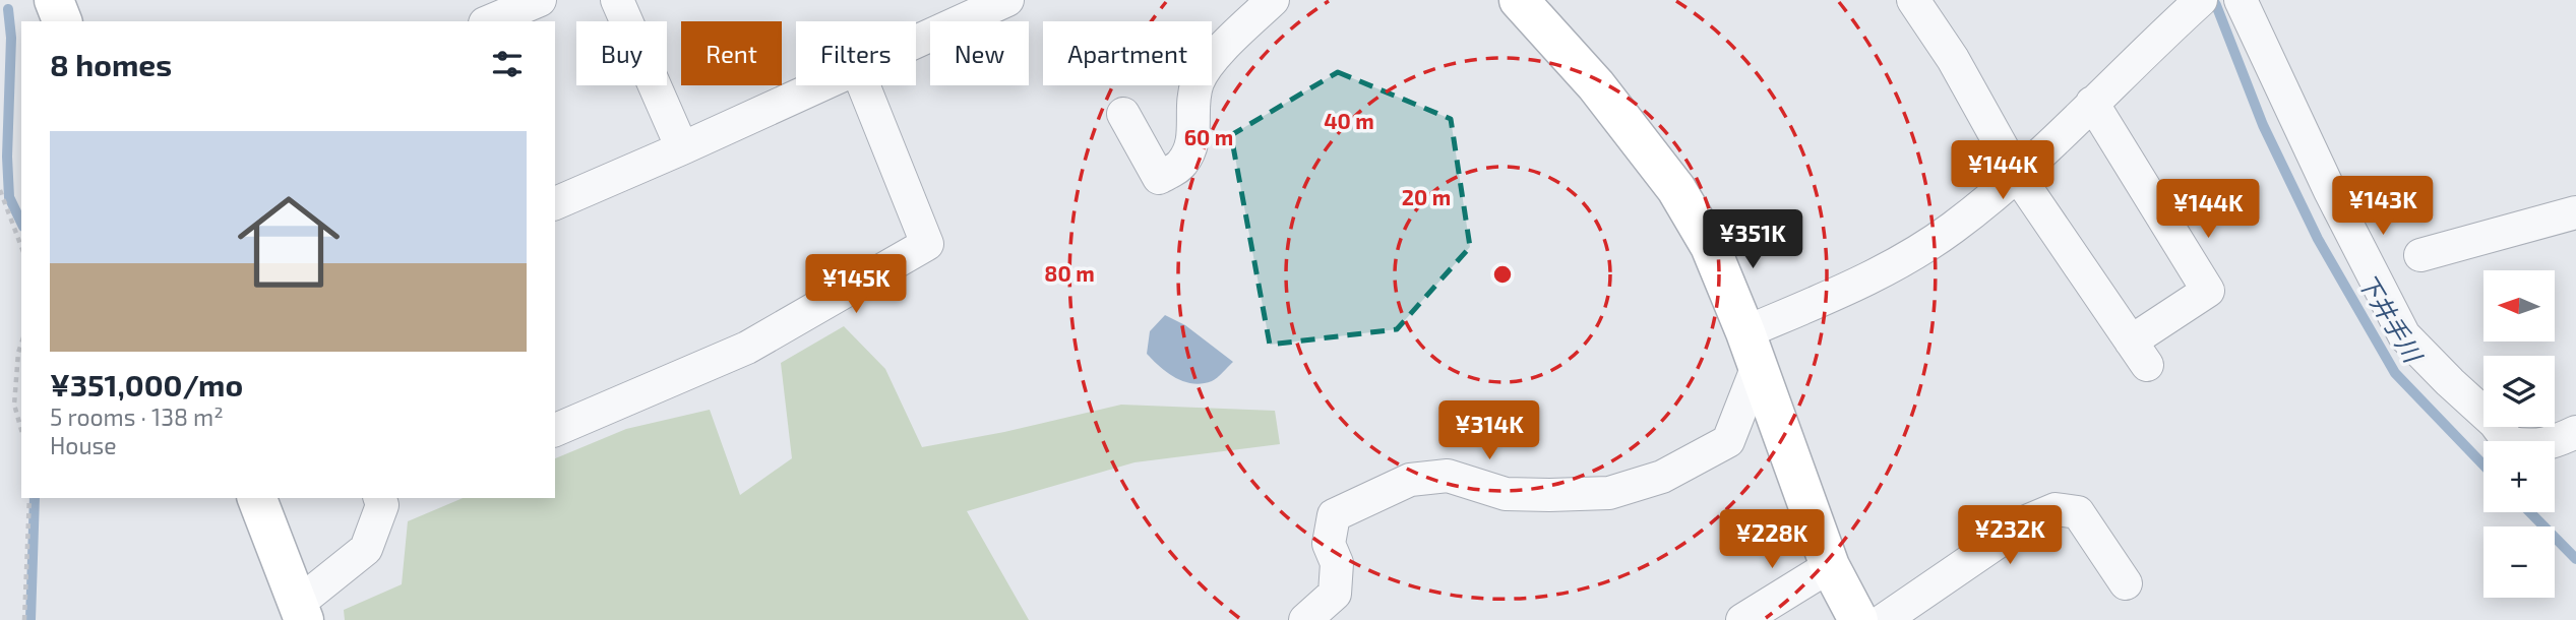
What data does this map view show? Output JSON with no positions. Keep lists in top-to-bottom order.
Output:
{
  "water": ["下井手川"],
  "north": "left",
  "page": {
    "chip": [
      "Buy",
      "Rent",
      "Filters",
      "New",
      "Apartment"
    ],
    "heading": "8 homes",
    "list": [
      {
        "name": "¥351,000/mo",
        "note": "5 rooms · 138 m² · House"
      }
    ],
    "price": [
      "¥144K",
      "¥143K",
      "¥144K",
      "¥351K",
      "¥145K",
      "¥314K",
      "¥232K",
      "¥228K"
    ],
    "map_buttons": ["+", "−"]
  },
  "rings": [
    "40 m",
    "60 m",
    "20 m",
    "80 m"
  ]
}
